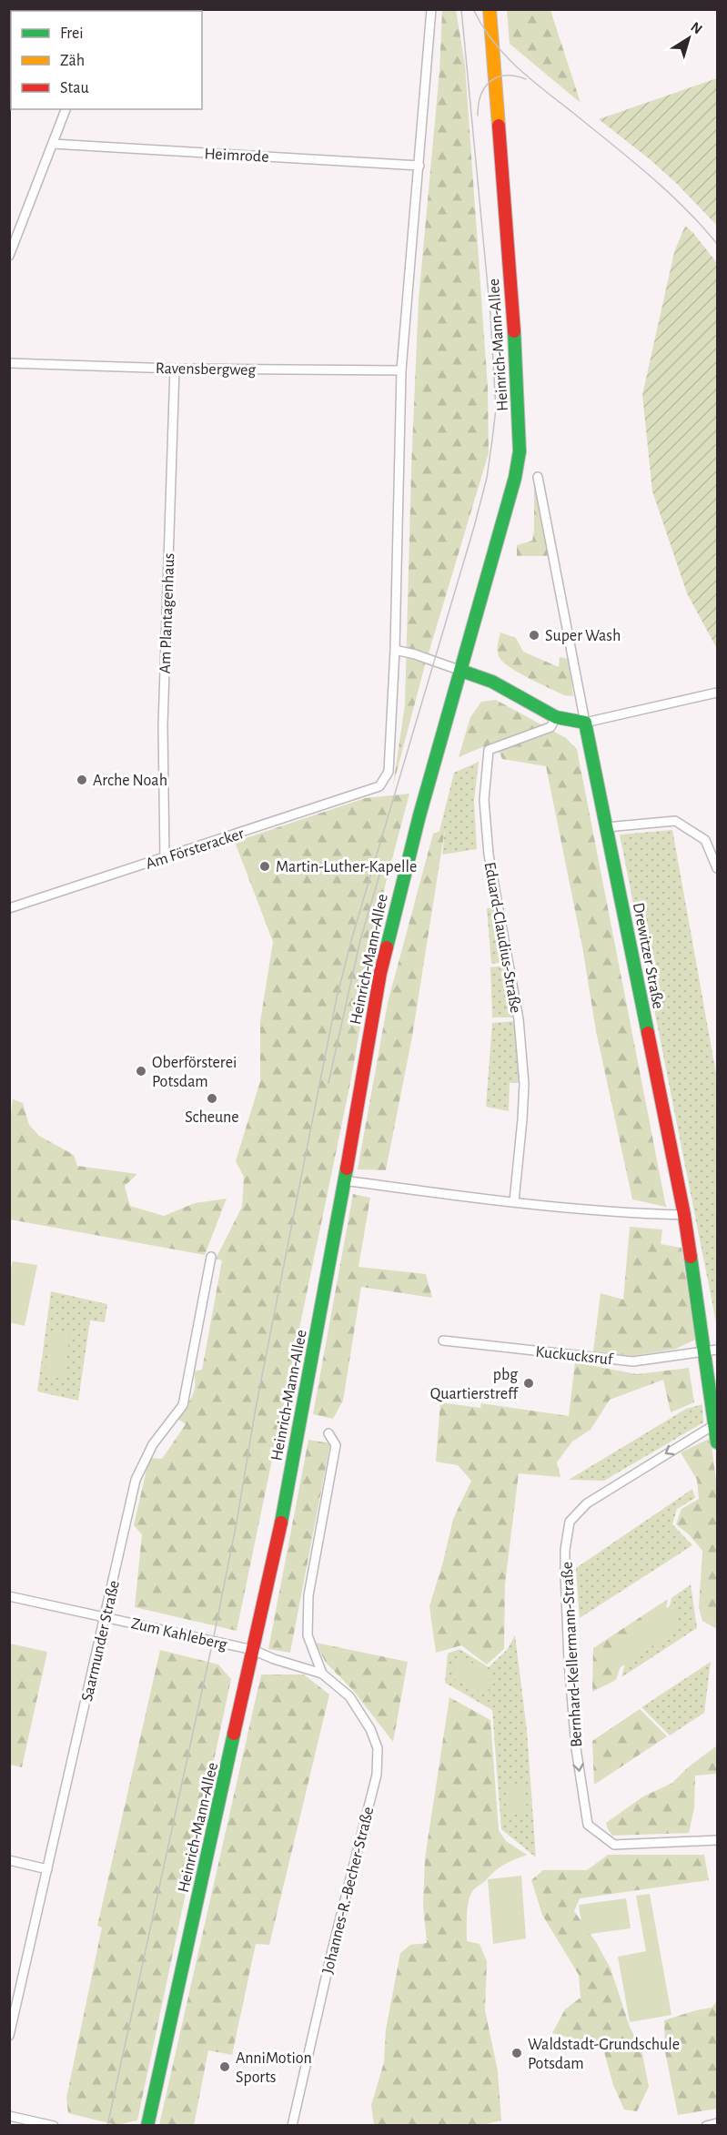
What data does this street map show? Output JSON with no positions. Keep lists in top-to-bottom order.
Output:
{
  "streets": {
    "main road": ["Heinrich-Mann-Allee", "Drewitzer Straße"],
    "street": [
      "Heimrode",
      "Ravensbergweg",
      "Am Plantagenhaus",
      "Am Försteracker",
      "Eduard-Claudius-Straße",
      "Kuckucksruf",
      "Zum Kahleberg",
      "Saarmunder Straße",
      "Bernhard-Kellermann-Straße",
      "Johannes-R.-Becher-Straße"
    ]
  },
  "crossings": [
    ["Heinrich-Mann-Allee", "Zum Kahleberg"],
    ["Heinrich-Mann-Allee", "Johannes-R.-Becher-Straße"],
    ["Ravensbergweg", "Am Plantagenhaus"],
    ["Am Plantagenhaus", "Am Försteracker"],
    ["Drewitzer Straße", "Kuckucksruf"],
    ["Drewitzer Straße", "Bernhard-Kellermann-Straße"],
    ["Zum Kahleberg", "Saarmunder Straße"],
    ["Zum Kahleberg", "Johannes-R.-Becher-Straße"]
  ],
  "places": [
    "Super Wash",
    "Arche Noah",
    "Martin-Luther-Kapelle",
    "Oberförsterei Potsdam",
    "Scheune",
    "pbg Quartierstreff",
    "Waldstadt-Grundschule Potsdam",
    "AnniMotion Sports"
  ],
  "legend": ["Frei", "Zäh", "Stau"],
  "north": "top right"
}
